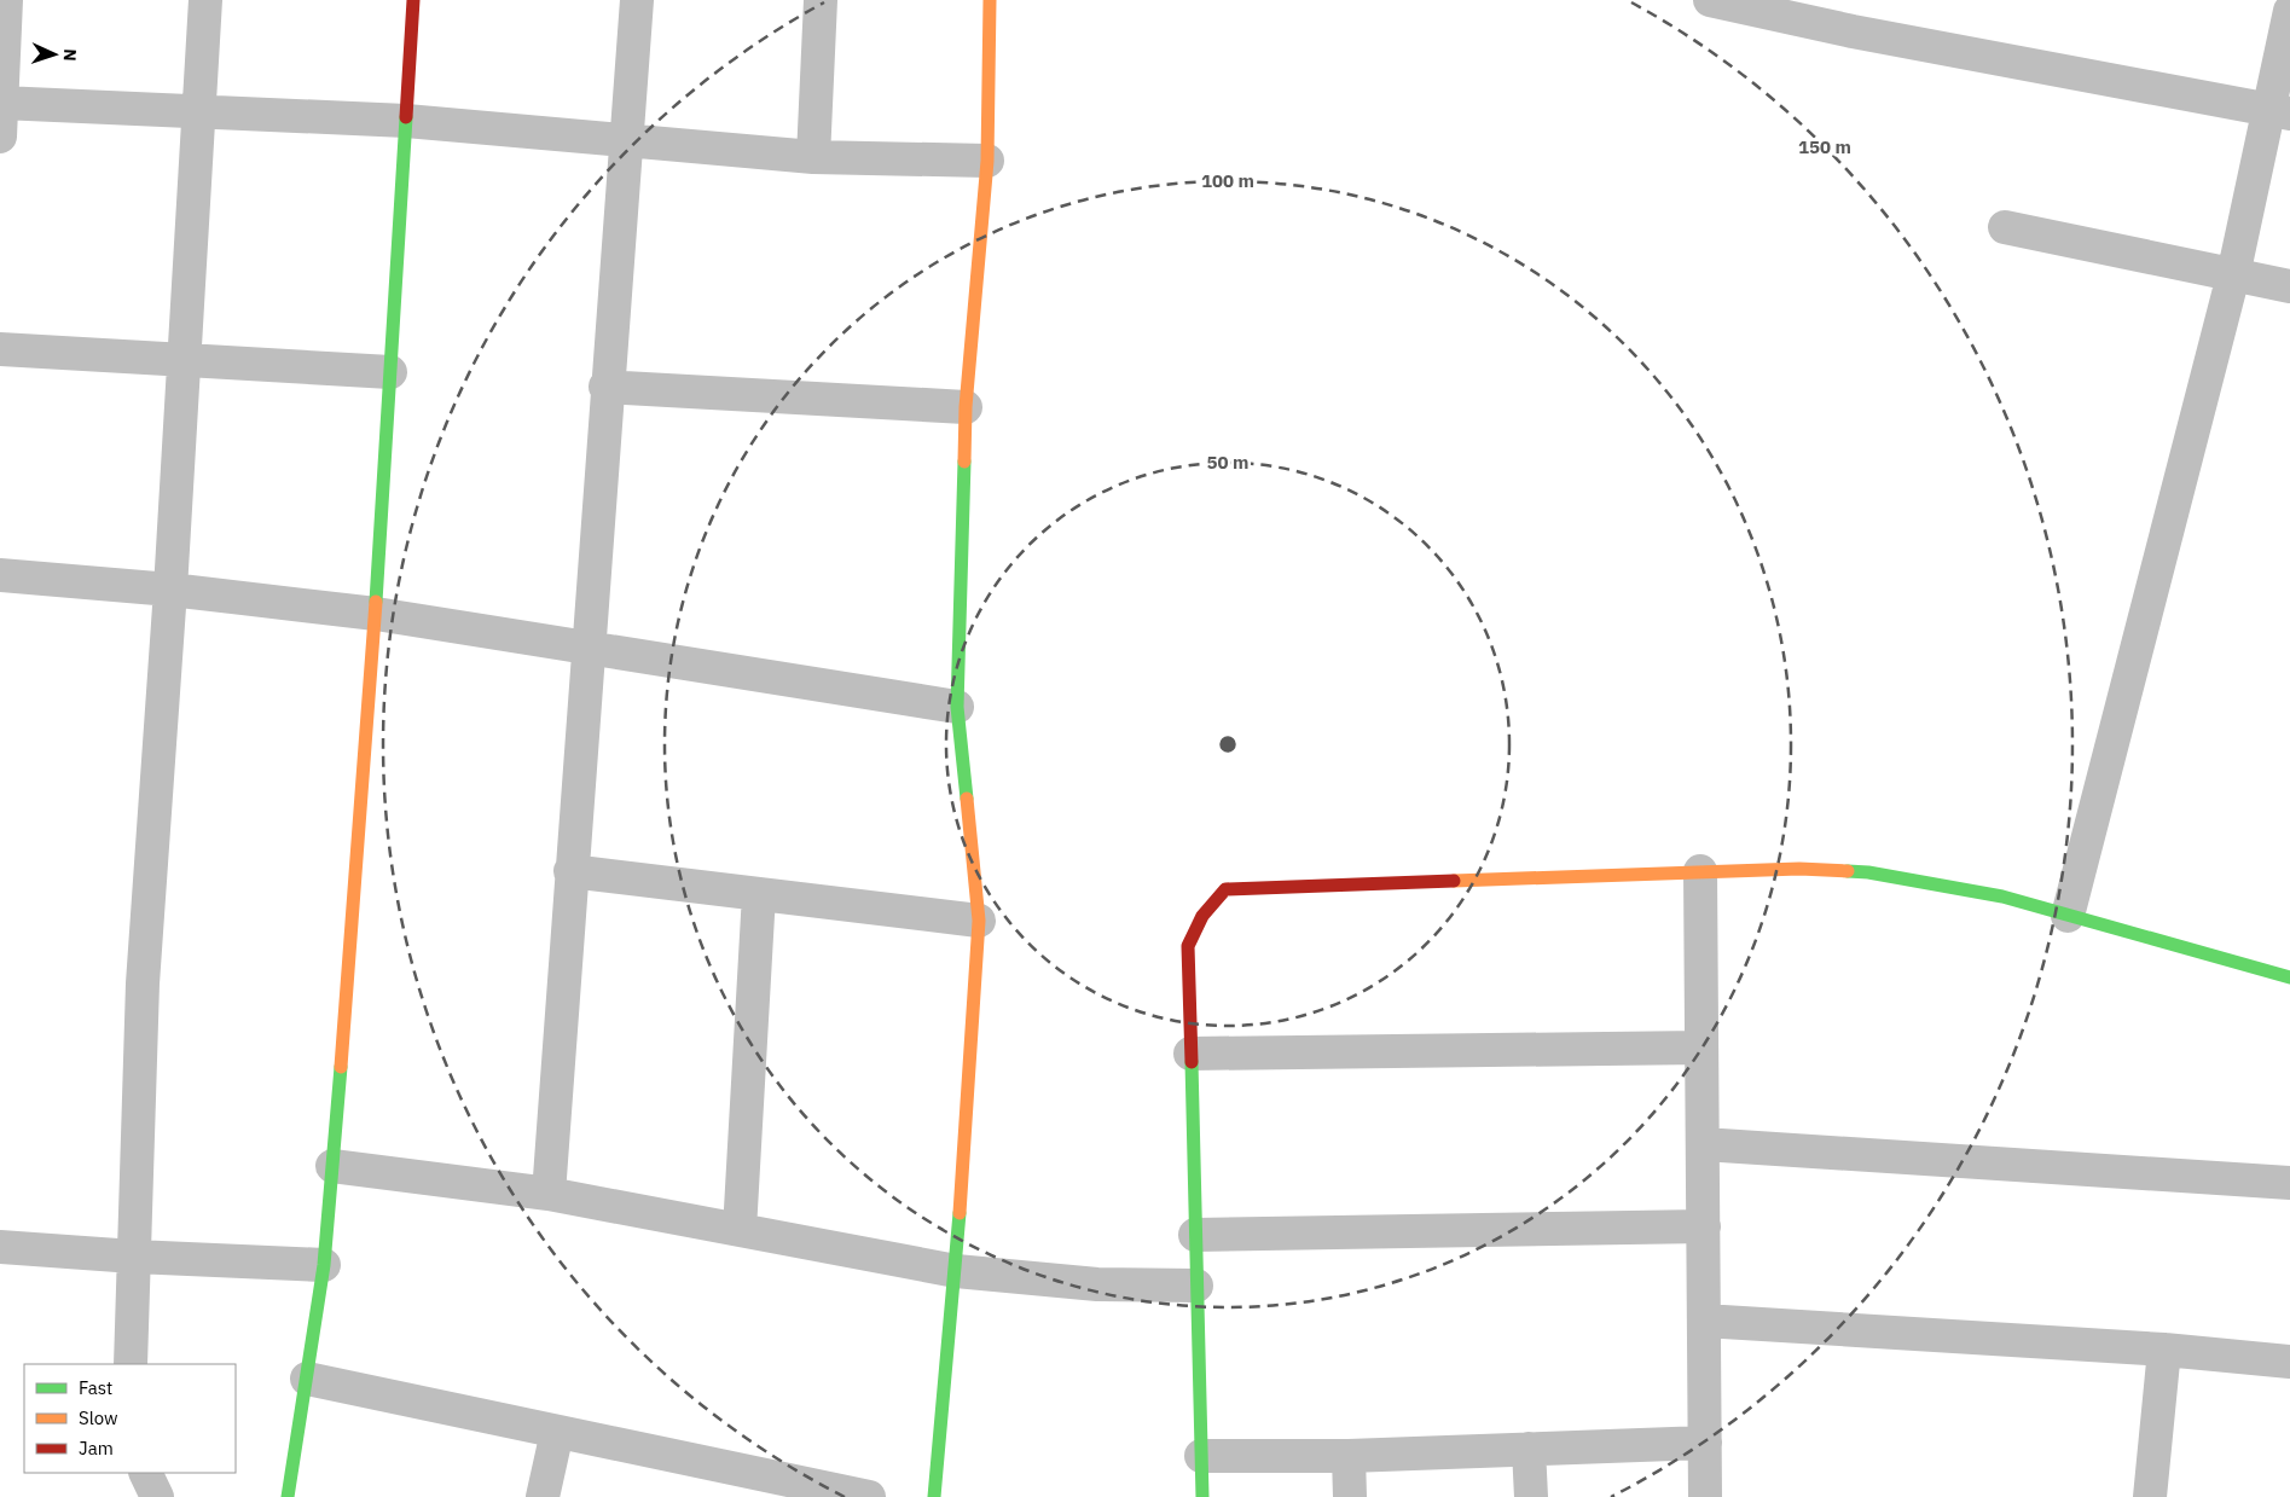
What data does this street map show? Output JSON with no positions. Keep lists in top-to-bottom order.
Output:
{
  "legend": ["Fast", "Slow", "Jam"],
  "north": "right",
  "rings": ["150 m", "100 m", "50 m"]
}
